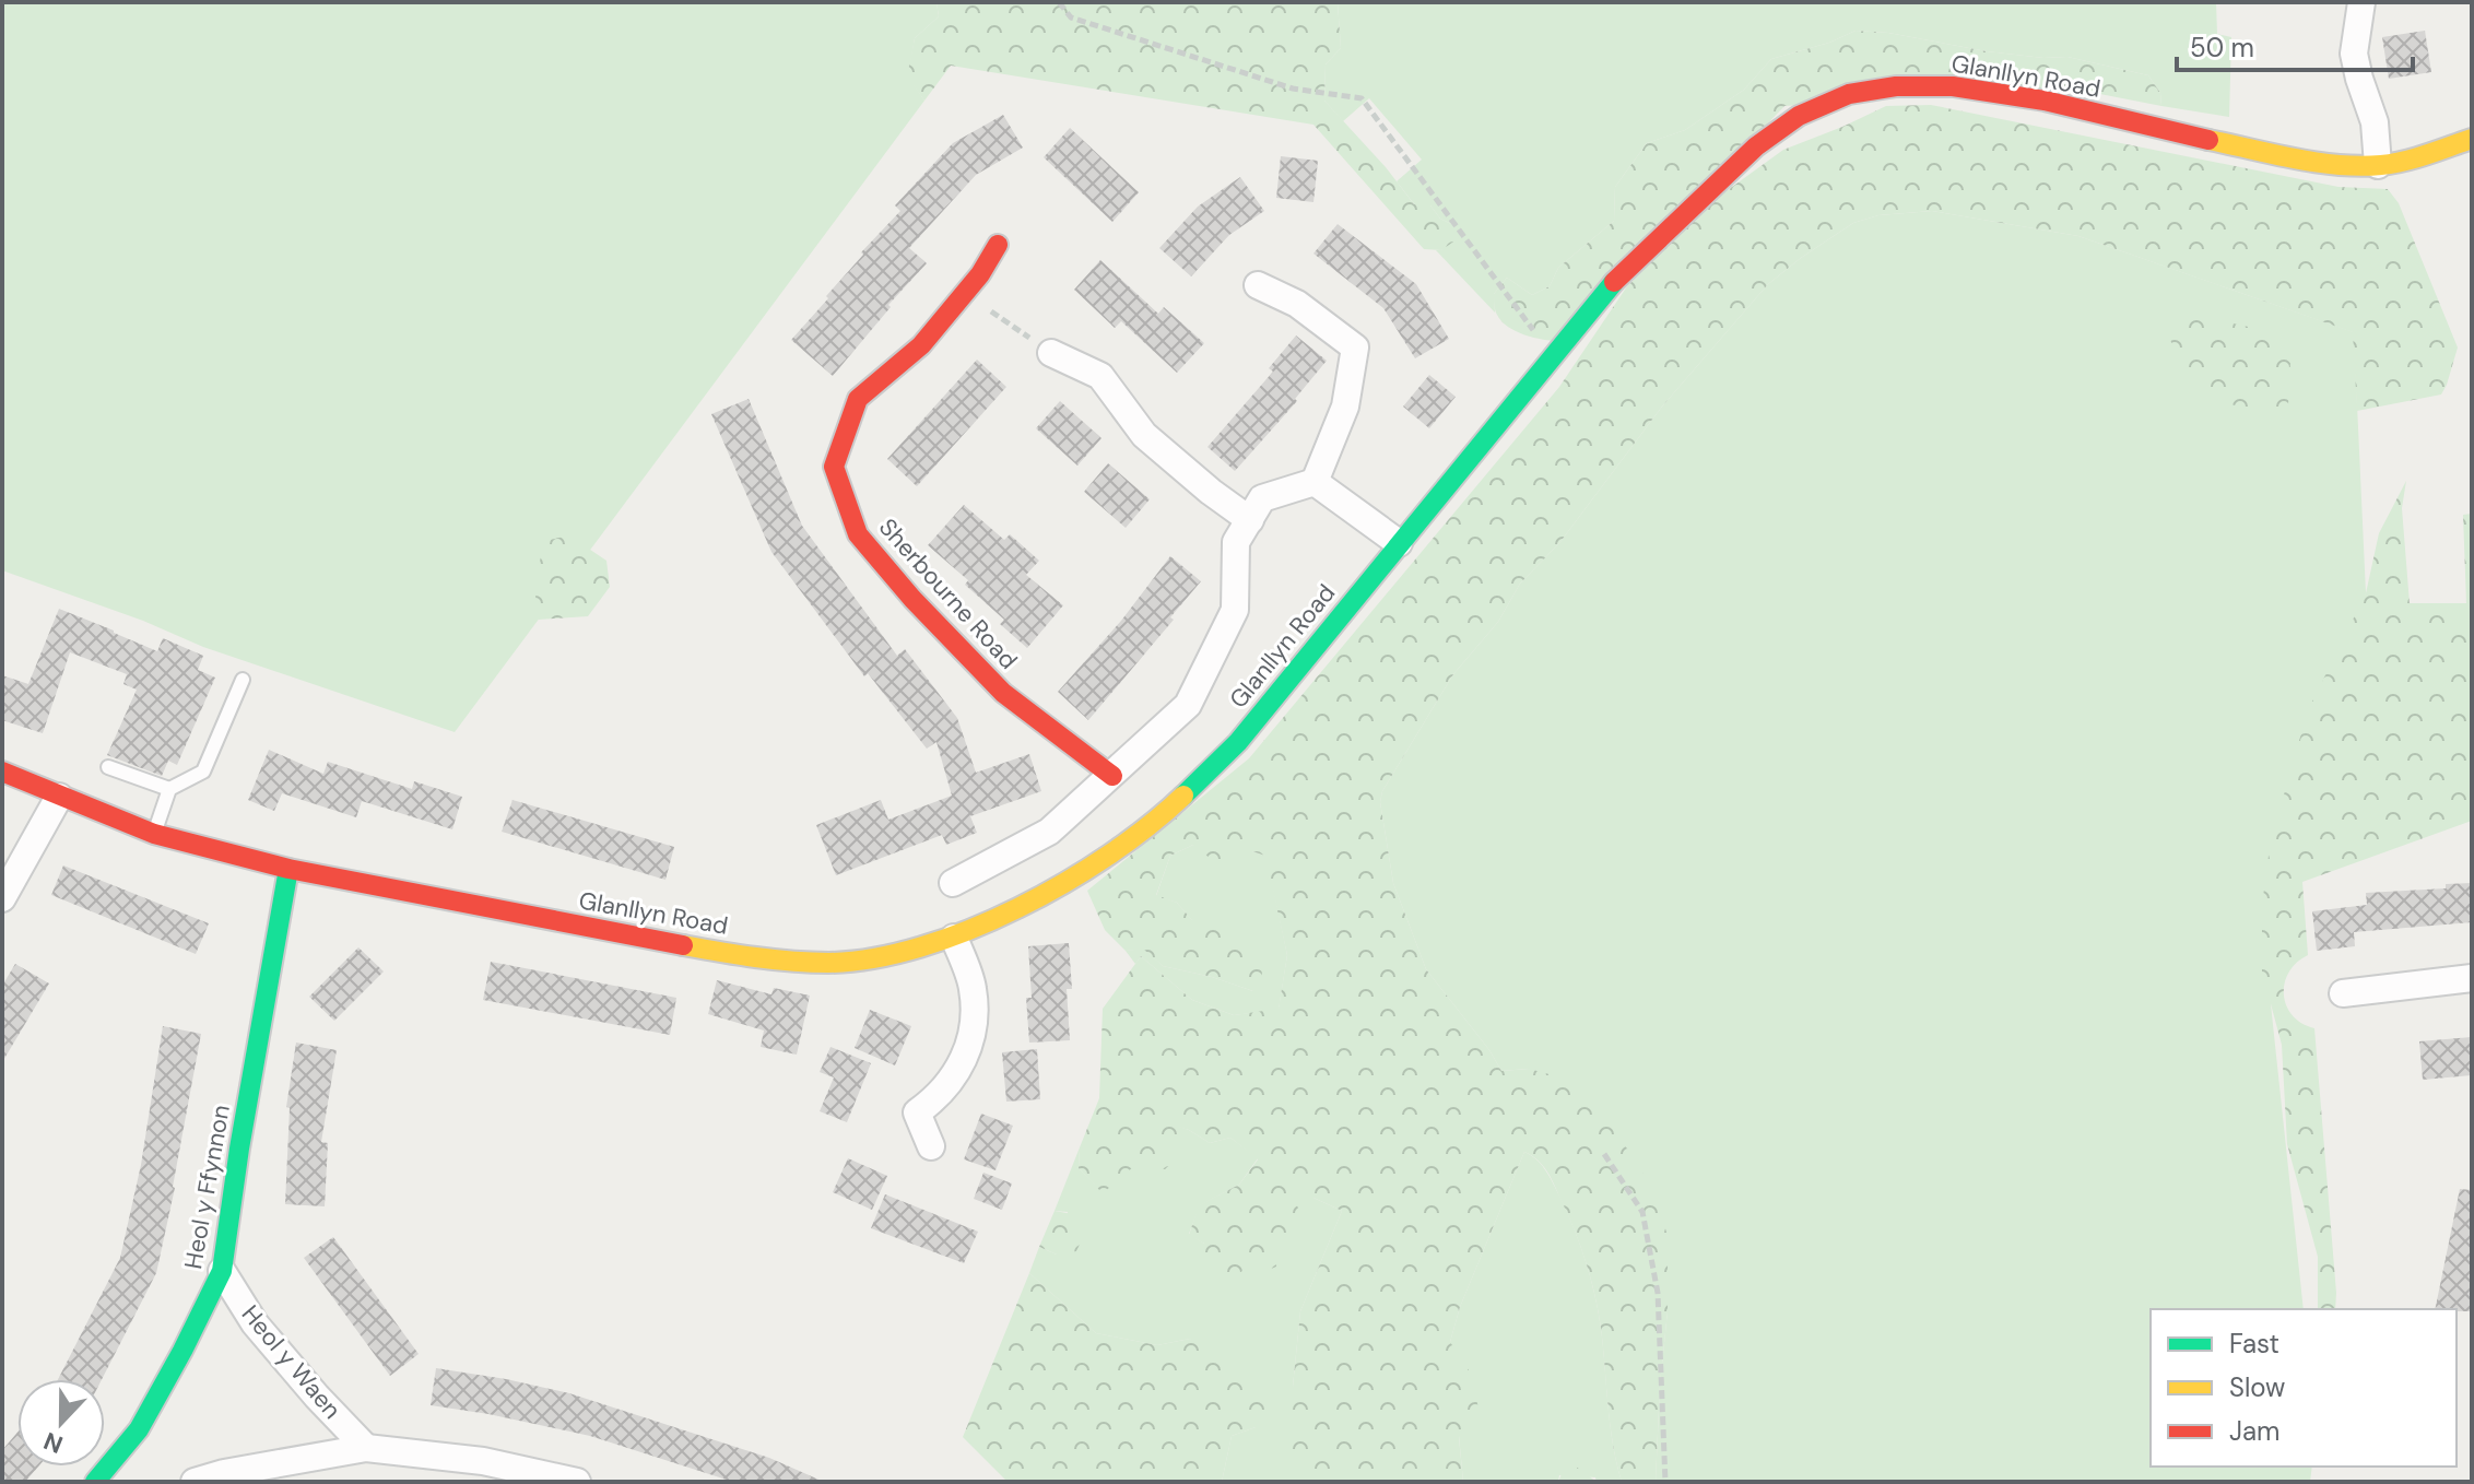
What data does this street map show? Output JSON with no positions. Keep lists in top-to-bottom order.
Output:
{
  "streets": {
    "street": [
      "Glanllyn Road",
      "Sherbourne Road",
      "Heol y Ffynnon",
      "Heol y Waen"
    ]
  },
  "crossings": [
    ["Glanllyn Road", "Heol y Ffynnon"],
    ["Heol y Ffynnon", "Heol y Waen"]
  ],
  "legend": ["Fast", "Slow", "Jam"],
  "scale_bar": "50 m",
  "north": "bottom"
}
